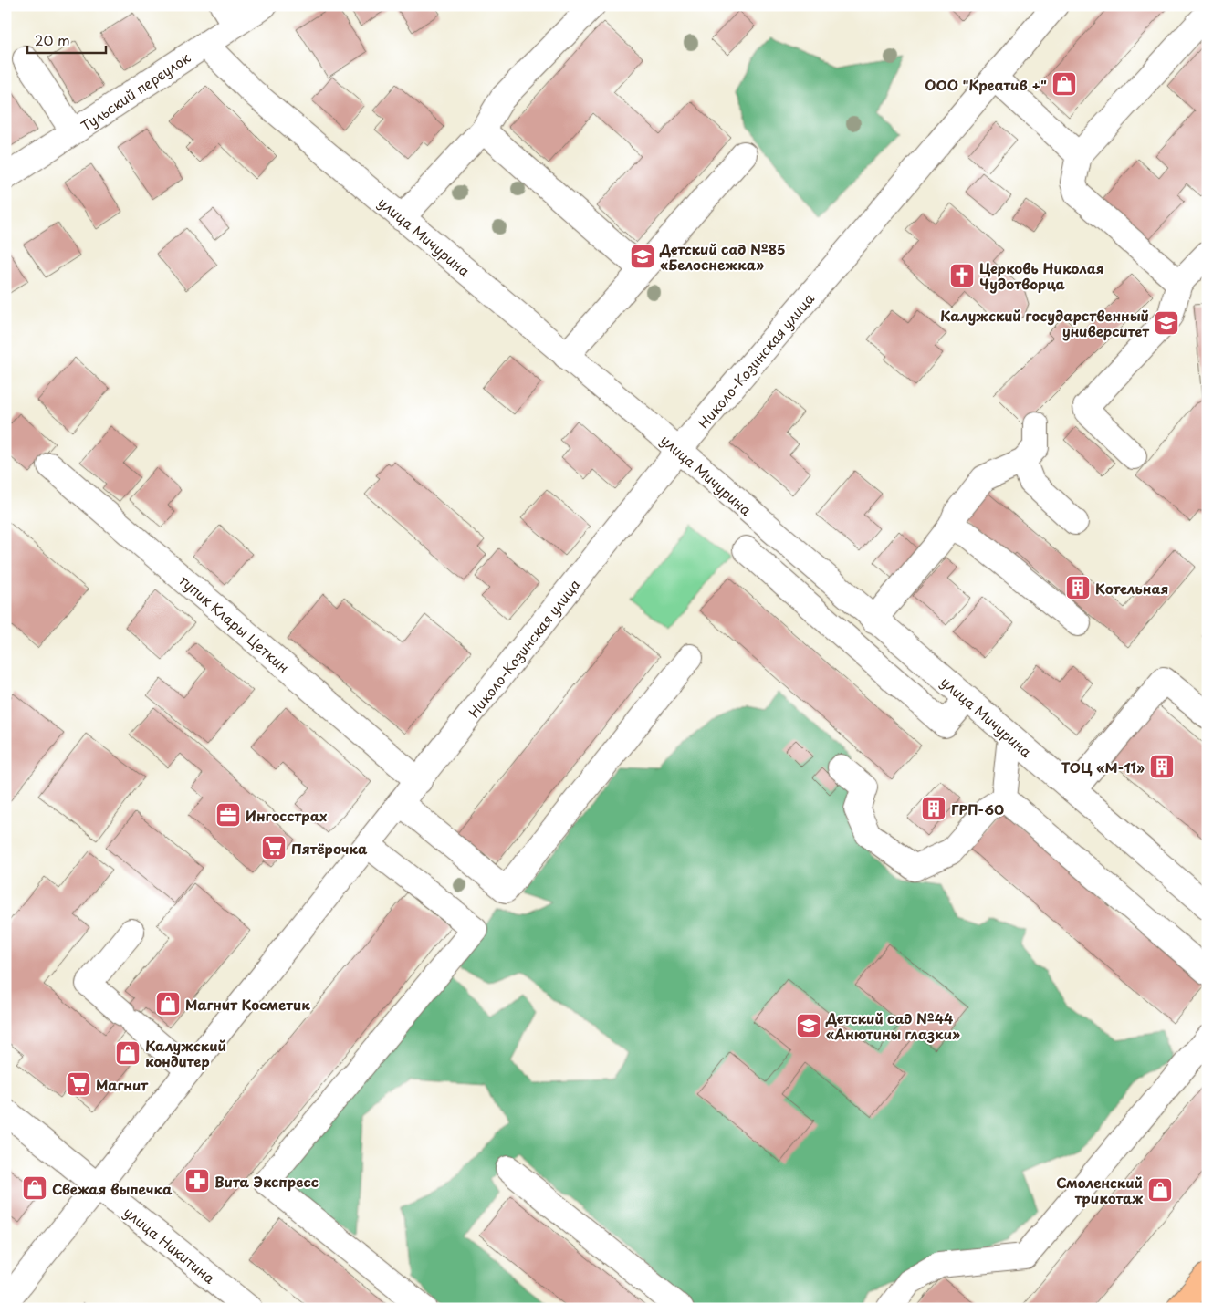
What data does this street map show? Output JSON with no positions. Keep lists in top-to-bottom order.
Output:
{
  "streets": {
    "street": [
      "Тульский переулок",
      "улица Мичурина",
      "Николо-Козинская улица",
      "тупик Клары Цеткин",
      "улица Никитина"
    ]
  },
  "crossings": [
    ["Тульский переулок", "улица Мичурина"],
    ["улица Мичурина", "Николо-Козинская улица"],
    ["Николо-Козинская улица", "тупик Клары Цеткин"],
    ["Николо-Козинская улица", "улица Никитина"]
  ],
  "places": {
    "shop": [
      "ООО \"Креатив +\"",
      "Магнит Косметик",
      "Калужский кондитер",
      "Свежая выпечка",
      "Смоленский трикотаж"
    ],
    "school or university": ["Детский сад №85 «Белоснежка»", "Калужский государственный университет", "Детский сад №44 «Анютины глазки»"],
    "church": ["Церковь Николая Чудотворца"],
    "building": ["Котельная", "ТОЦ «M-11»", "ГРП-60"],
    "office": ["Ингосстрах"],
    "supermarket": ["Пятёрочка", "Магнит"],
    "pharmacy": ["Вита Экспресс"]
  },
  "scale_bar": "20 m"
}
